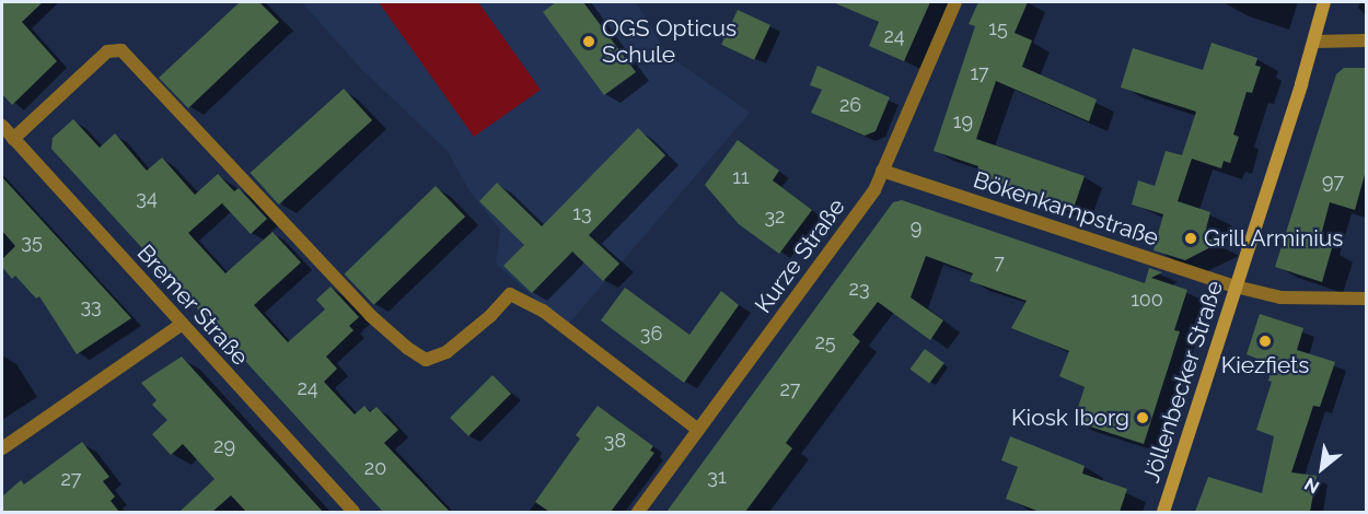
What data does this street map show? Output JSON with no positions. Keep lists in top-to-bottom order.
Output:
{
  "streets": {
    "main road": ["Jöllenbecker Straße"],
    "street": ["Bökenkampstraße", "Kurze Straße", "Bremer Straße"]
  },
  "crossings": [
    ["Bökenkampstraße", "Kurze Straße"],
    ["Bökenkampstraße", "Jöllenbecker Straße"]
  ],
  "places": [
    "OGS Opticus Schule",
    "Grill Arminius",
    "Kiezfiets",
    "Kiosk Iborg"
  ],
  "house_numbers": [
    "15",
    "24",
    "17",
    "26",
    "19",
    "11",
    "97",
    "34",
    "13",
    "32",
    "9",
    "35",
    "7",
    "23",
    "100",
    "33",
    "36",
    "25",
    "24",
    "27",
    "38",
    "29",
    "20",
    "31",
    "27"
  ],
  "north": "bottom left"
}
